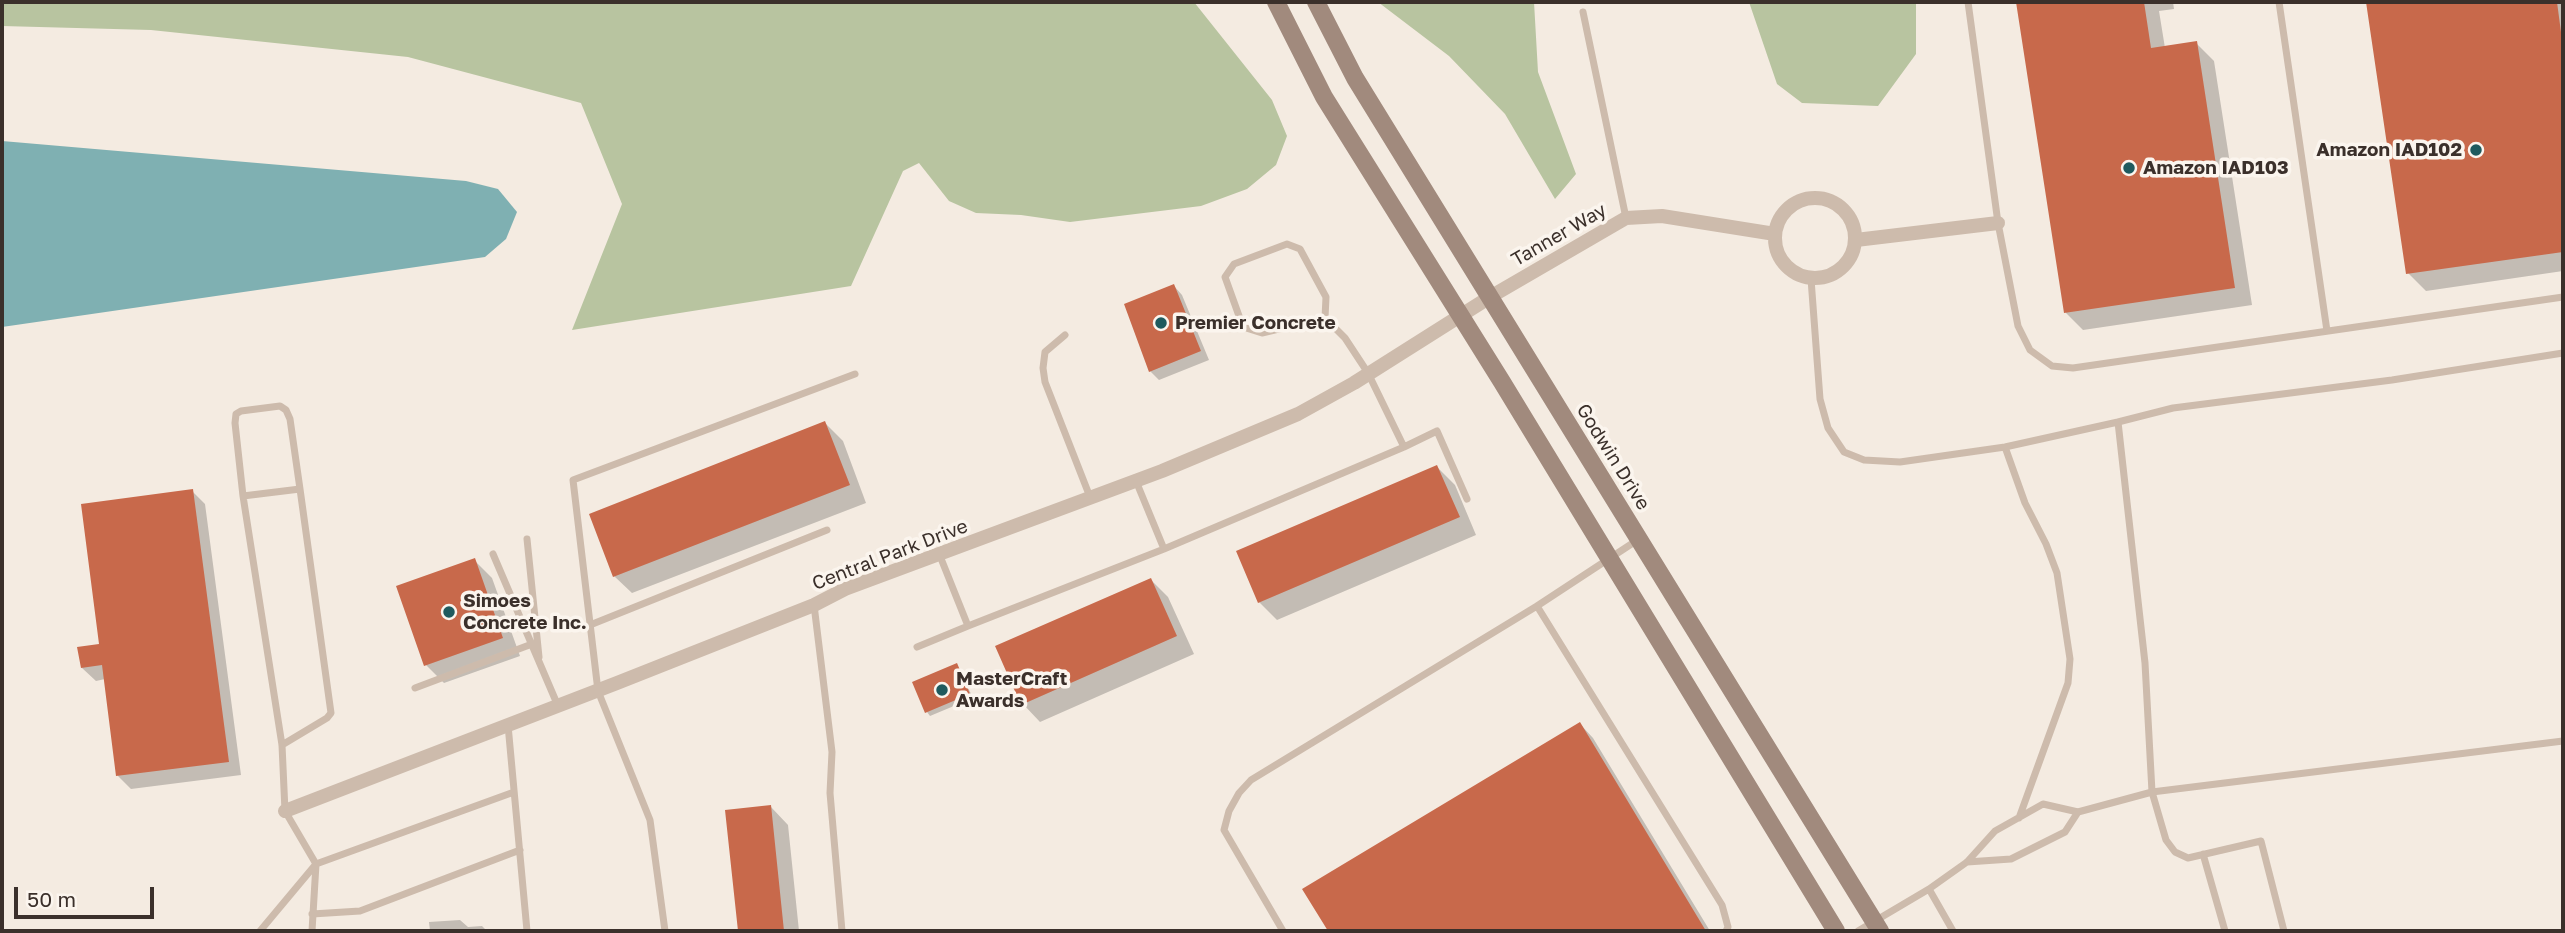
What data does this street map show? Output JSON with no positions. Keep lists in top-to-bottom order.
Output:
{
  "streets": {
    "street": ["Tanner Way", "Godwin Drive", "Central Park Drive"]
  },
  "crossings": [
    ["Tanner Way", "Godwin Drive"],
    ["Tanner Way", "Central Park Drive"],
    ["Godwin Drive", "Central Park Drive"]
  ],
  "places": [
    "Amazon IAD102",
    "Amazon IAD103",
    "Premier Concrete",
    "Simoes Concrete Inc.",
    "MasterCraft Awards"
  ],
  "scale_bar": "50 m"
}
